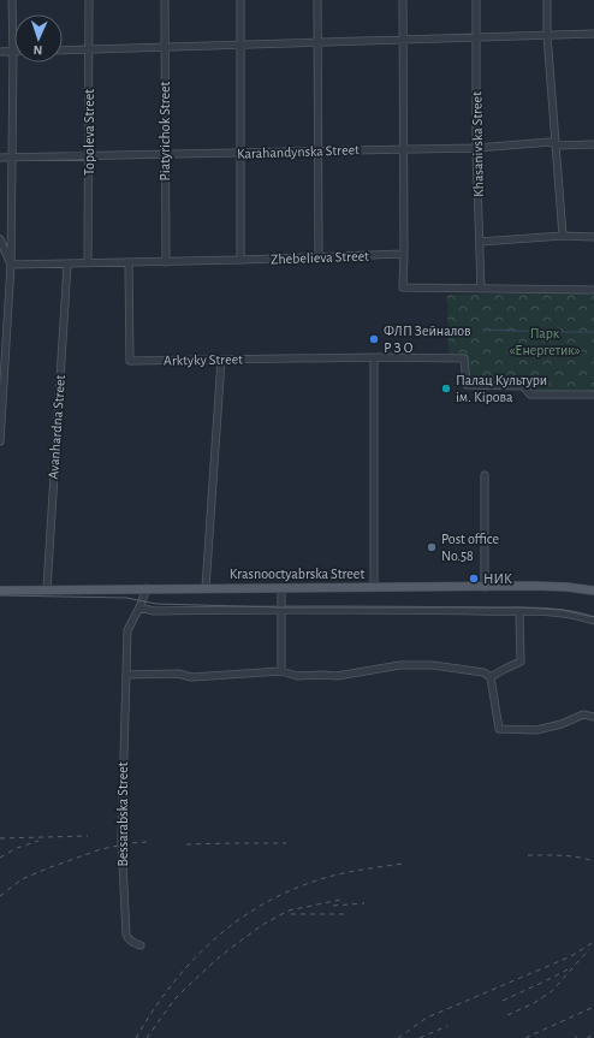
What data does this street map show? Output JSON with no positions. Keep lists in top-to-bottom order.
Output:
{
  "streets": {
    "main road": ["Krasnooctyabrska Street"],
    "street": [
      "Piatyrichok Street",
      "Topoleva Street",
      "Khasanivska Street",
      "Karahandynska Street",
      "Zhebelieva Street",
      "Arktyky Street",
      "Avanhardna Street",
      "Bessarabska Street"
    ]
  },
  "crossings": [
    ["Piatyrichok Street", "Karahandynska Street"],
    ["Piatyrichok Street", "Zhebelieva Street"],
    ["Topoleva Street", "Karahandynska Street"],
    ["Topoleva Street", "Zhebelieva Street"],
    ["Khasanivska Street", "Karahandynska Street"],
    ["Zhebelieva Street", "Arktyky Street"],
    ["Zhebelieva Street", "Avanhardna Street"],
    ["Avanhardna Street", "Krasnooctyabrska Street"],
    ["Krasnooctyabrska Street", "Bessarabska Street"]
  ],
  "parks": ["Парк «Енергетик»"],
  "places": [
    "ФЛП Зейналов Р З О",
    "Палац Культури ім. Кірова",
    "Post office No.58",
    "НИК"
  ],
  "north": "bottom"
}
